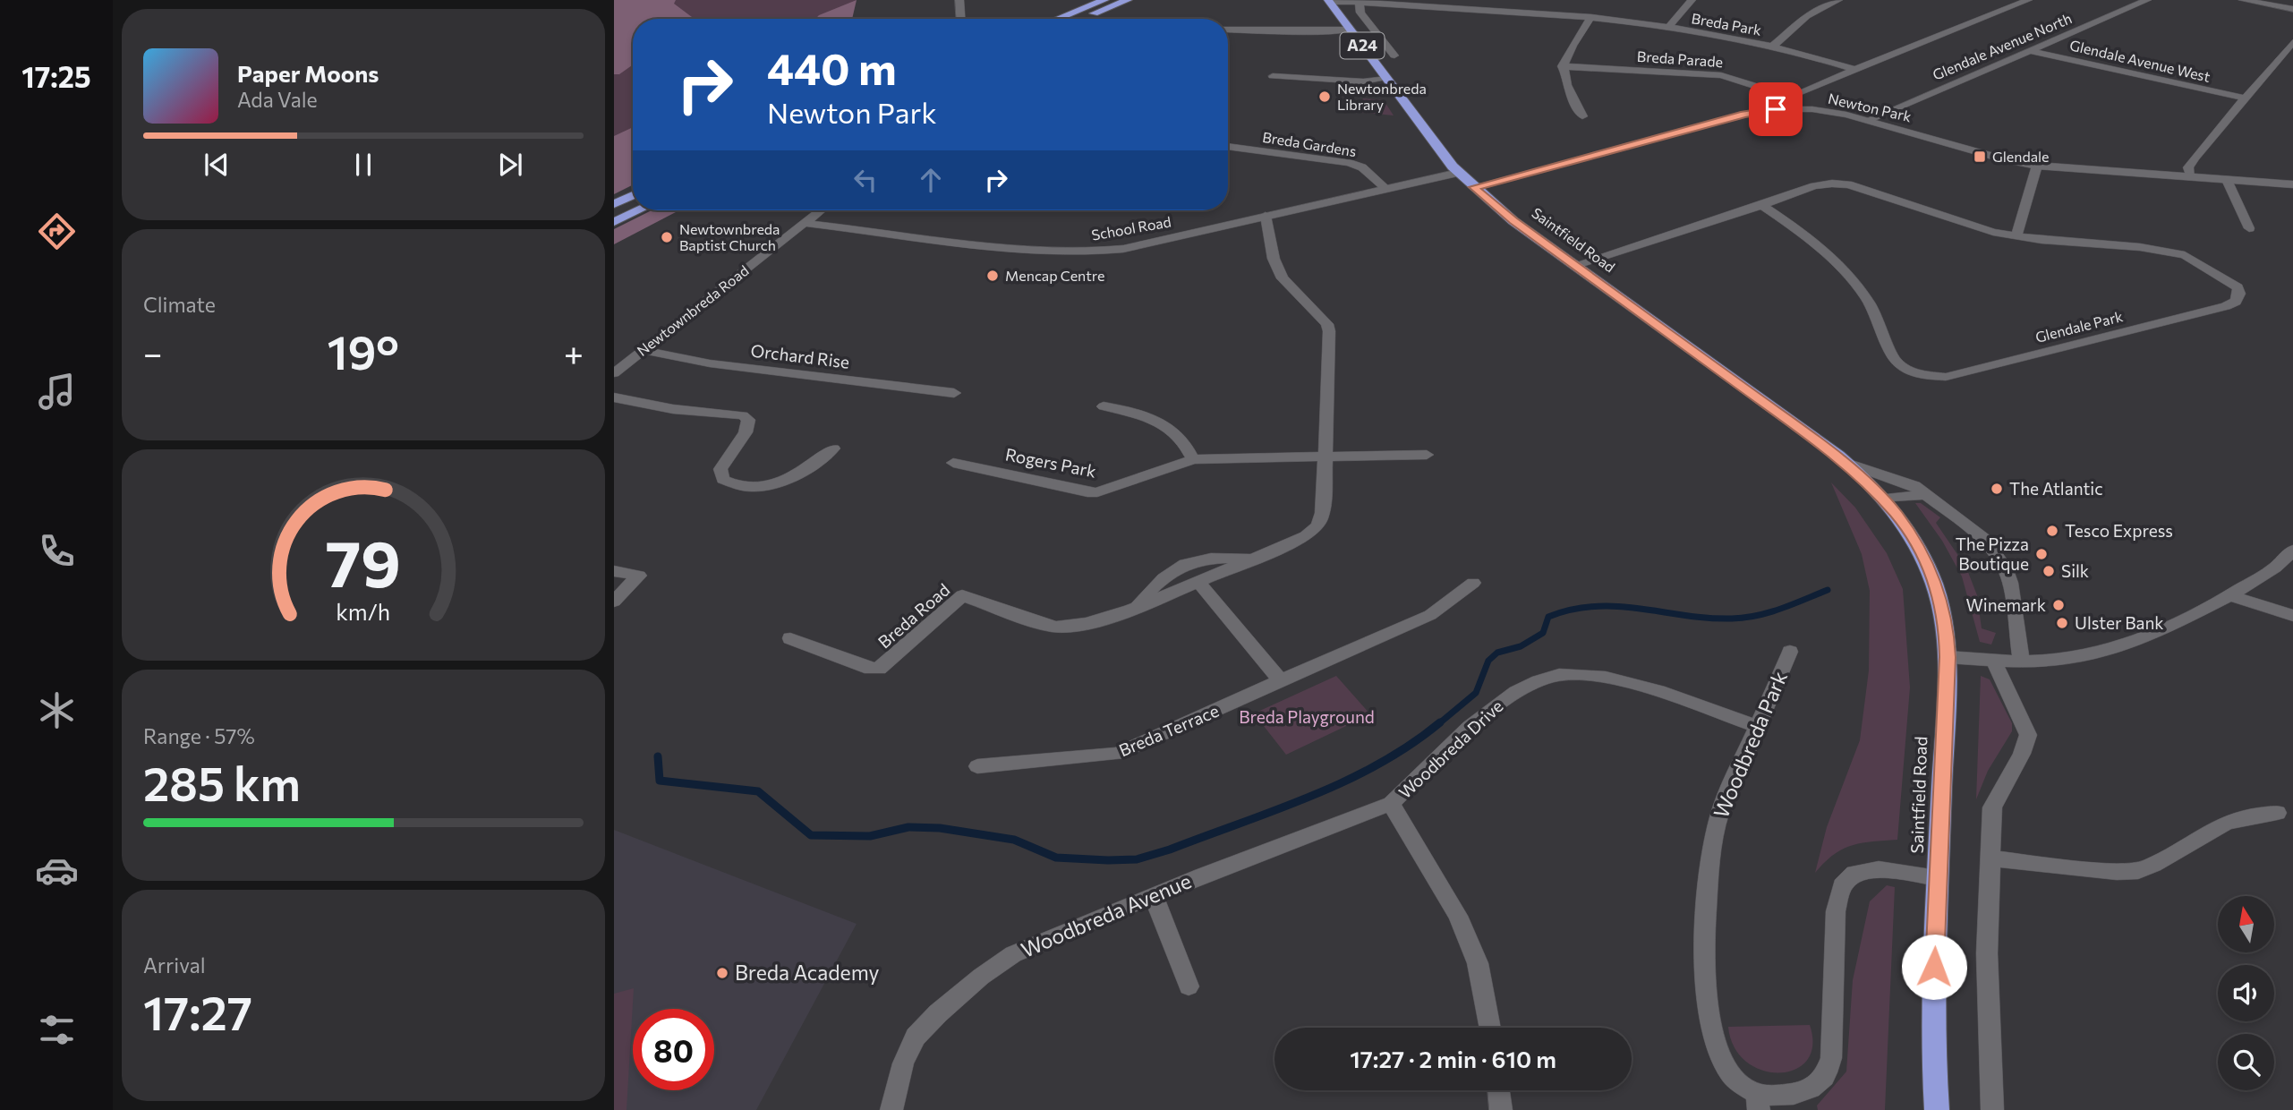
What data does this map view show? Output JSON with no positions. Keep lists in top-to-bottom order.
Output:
{
  "streets": {
    "highway": ["A24", "Saintfield Road"],
    "street": [
      "Breda Park",
      "Glendale Avenue North",
      "Breda Parade",
      "Glendale Avenue West",
      "Newton Park",
      "Breda Gardens",
      "School Road",
      "Newtownbreda Road",
      "Glendale Park",
      "Orchard Rise",
      "Rogers Park",
      "Breda Road",
      "Breda Terrace",
      "Woodbreda Park",
      "Woodbreda Drive",
      "Woodbreda Avenue"
    ]
  },
  "crossings": [
    ["Breda Park", "Saintfield Road"],
    ["Glendale Avenue North", "Glendale Avenue West"],
    ["Glendale Avenue North", "Newton Park"],
    ["Newton Park", "Saintfield Road"],
    ["Breda Gardens", "School Road"],
    ["School Road", "Saintfield Road"],
    ["School Road", "Newtownbreda Road"],
    ["School Road", "Breda Road"],
    ["Saintfield Road", "Glendale Park"],
    ["Newtownbreda Road", "Orchard Rise"],
    ["Rogers Park", "Breda Road"],
    ["Woodbreda Park", "Woodbreda Drive"],
    ["Woodbreda Drive", "Woodbreda Avenue"]
  ],
  "parks": ["Breda Playground"],
  "places": {
    "other": [
      "Newtonbreda Library",
      "Newtownbreda Baptist Church",
      "Mencap Centre",
      "The Atlantic",
      "Tesco Express",
      "The Pizza Boutique",
      "Silk",
      "Winemark",
      "Ulster Bank",
      "Breda Academy"
    ],
    "transit": ["Glendale"]
  },
  "north": "top",
  "page": {
    "tabs": "17:25",
    "turn": ["440 m", "Newton Park"],
    "song": ["Paper Moons", "Ada Vale"],
    "tile": [
      "Climate",
      ["Range · 57%", "285 km"],
      ["Arrival", "17:27"]
    ],
    "heat": ["−", "19°", "+"],
    "limit": "80",
    "trip": "17:27 · 2 min · 610 m",
    "gauge": ["79", "km/h"]
  }
}
